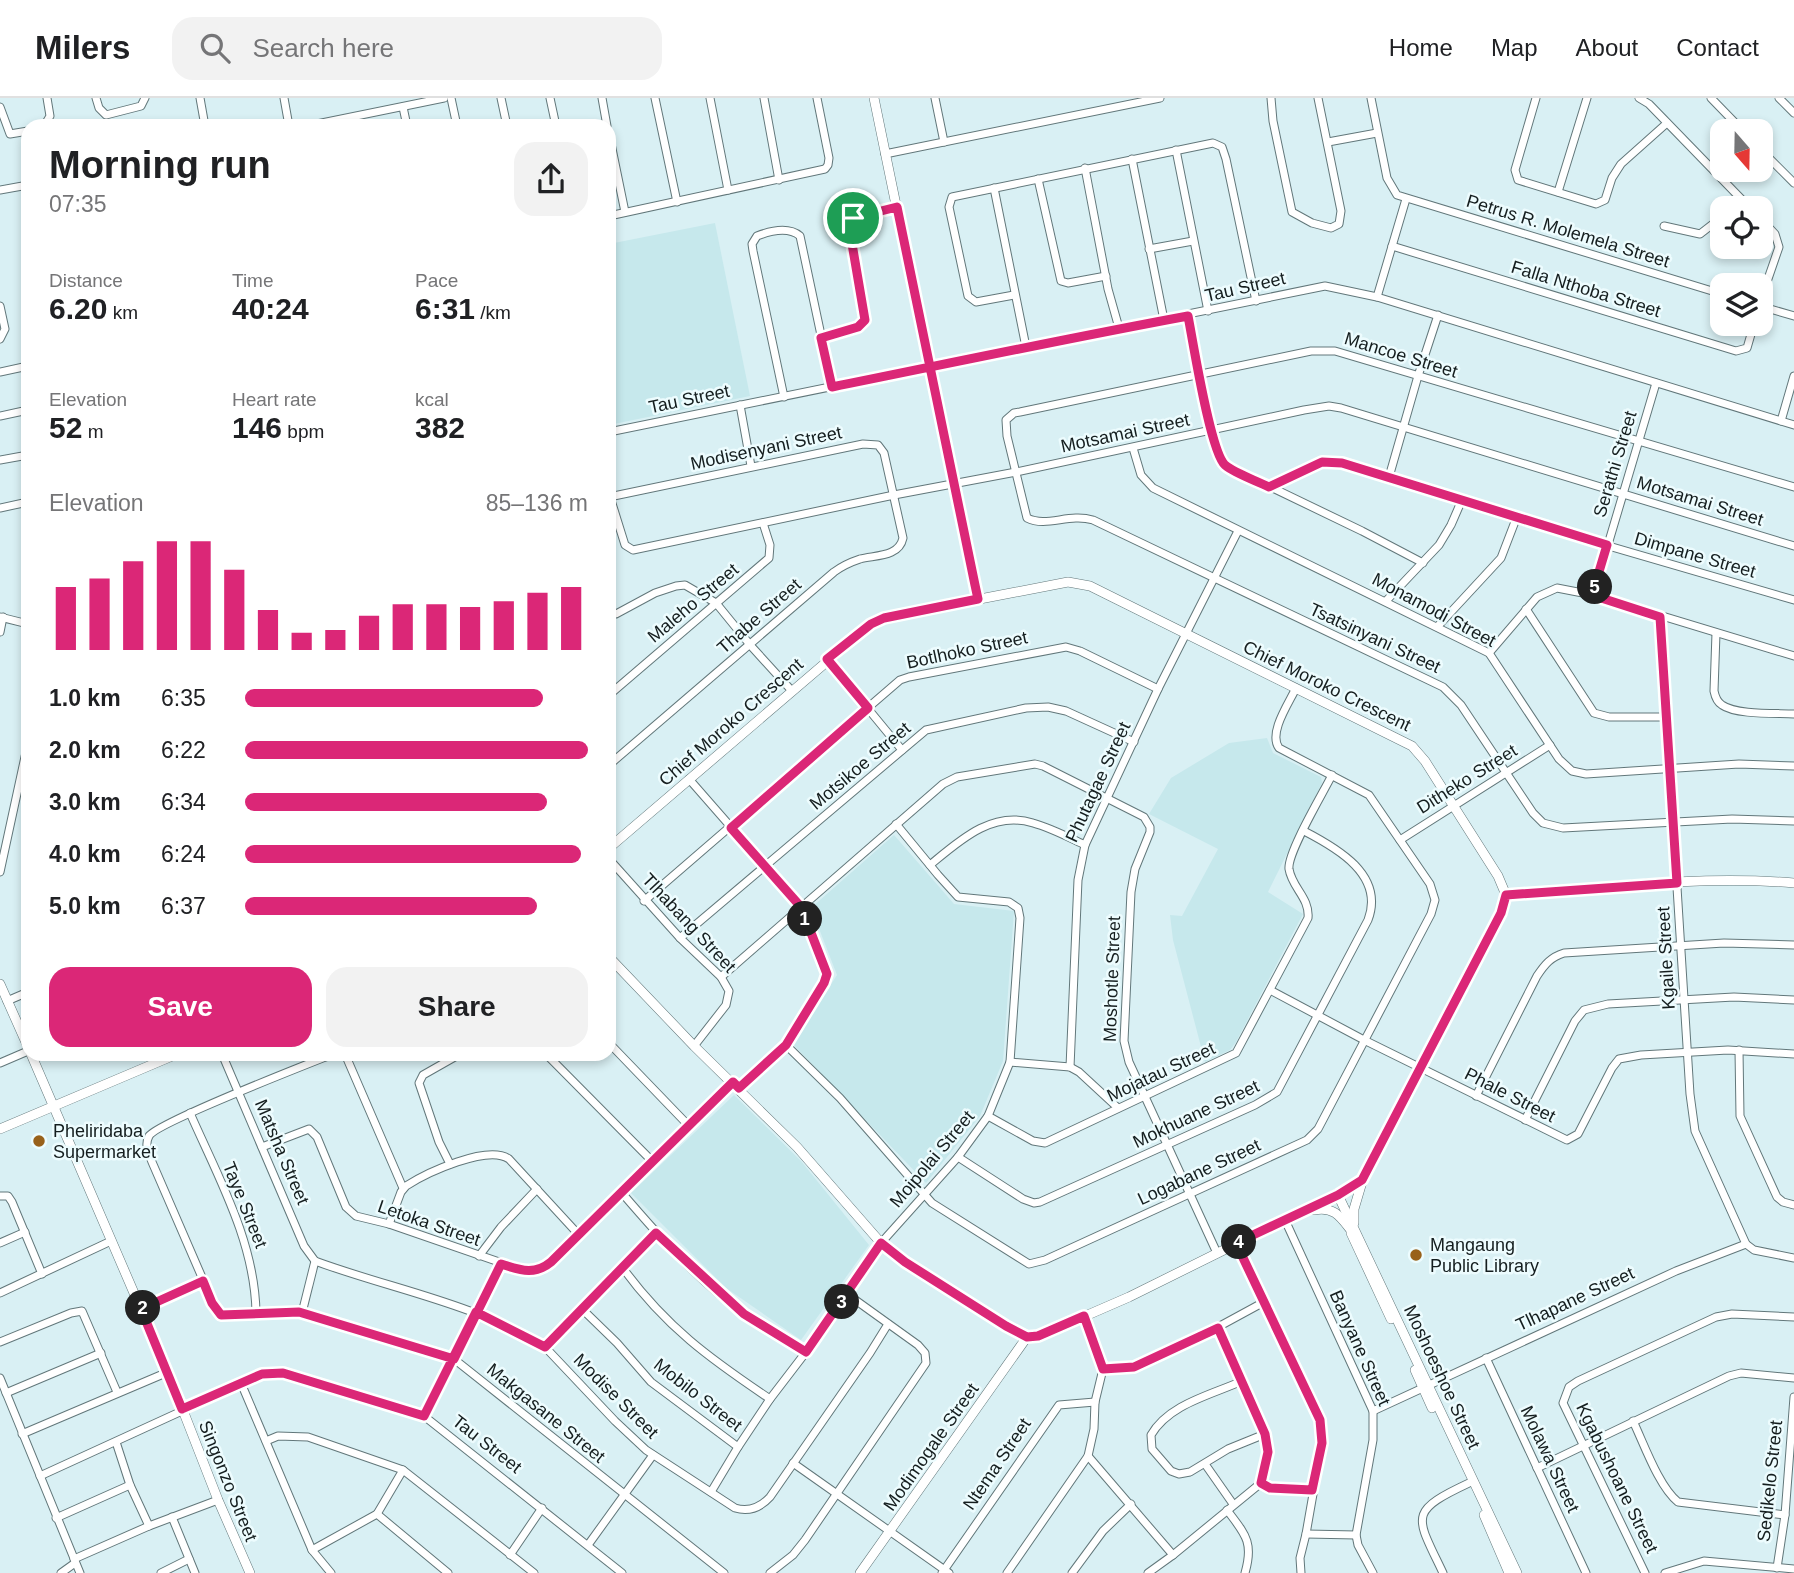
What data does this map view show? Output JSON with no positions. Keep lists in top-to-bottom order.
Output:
{
  "streets": {
    "street": [
      "Petrus R. Molemela Street",
      "Tau Street",
      "Falla Nthoba Street",
      "Mancoe Street",
      "Motsamai Street",
      "Modisenyani Street",
      "Serathi Street",
      "Dimpane Street",
      "Maleho Street",
      "Monamodi Street",
      "Thabe Street",
      "Tsatsinyani Street",
      "Botlhoko Street",
      "Chief Moroko Crescent",
      "Motsikoe Street",
      "Ditheko Street",
      "Phutagae Street",
      "Tlhabang Street",
      "Kgaile Street",
      "Moshotle Street",
      "Mojatau Street",
      "Phale Street",
      "Mokhuane Street",
      "Matsha Street",
      "Moipolai Street",
      "Logabane Street",
      "Taye Street",
      "Letoka Street",
      "Tlhapane Street",
      "Banyane Street",
      "Moshoeshoe Street",
      "Mobilo Street",
      "Modise Street",
      "Makgasane Street",
      "Modimogale Street",
      "Molawa Street",
      "Ntema Street",
      "Kgabushoane Street",
      "Singonzo Street",
      "Sedikelo Street"
    ]
  },
  "crossings": [
    ["Tau Street", "Serathi Street"],
    ["Tau Street", "Singonzo Street"],
    ["Mancoe Street", "Motsamai Street"],
    ["Mancoe Street", "Serathi Street"],
    ["Mancoe Street", "Tsatsinyani Street"],
    ["Motsamai Street", "Modisenyani Street"],
    ["Motsamai Street", "Serathi Street"],
    ["Motsamai Street", "Maleho Street"],
    ["Motsamai Street", "Monamodi Street"],
    ["Motsamai Street", "Thabe Street"],
    ["Motsamai Street", "Tsatsinyani Street"],
    ["Modisenyani Street", "Thabe Street"],
    ["Serathi Street", "Dimpane Street"],
    ["Monamodi Street", "Ditheko Street"],
    ["Monamodi Street", "Phutagae Street"],
    ["Monamodi Street", "Kgaile Street"],
    ["Tsatsinyani Street", "Ditheko Street"],
    ["Tsatsinyani Street", "Phutagae Street"],
    ["Tsatsinyani Street", "Kgaile Street"],
    ["Botlhoko Street", "Phutagae Street"],
    ["Botlhoko Street", "Tlhabang Street"],
    ["Chief Moroko Crescent", "Ditheko Street"],
    ["Chief Moroko Crescent", "Phutagae Street"],
    ["Chief Moroko Crescent", "Logabane Street"],
    ["Motsikoe Street", "Phutagae Street"],
    ["Motsikoe Street", "Tlhabang Street"],
    ["Ditheko Street", "Logabane Street"],
    ["Phutagae Street", "Moshotle Street"],
    ["Kgaile Street", "Phale Street"],
    ["Kgaile Street", "Tlhapane Street"],
    ["Moshotle Street", "Mojatau Street"],
    ["Moshotle Street", "Mokhuane Street"],
    ["Moshotle Street", "Logabane Street"],
    ["Mojatau Street", "Phale Street"],
    ["Mojatau Street", "Mokhuane Street"],
    ["Mojatau Street", "Moipolai Street"],
    ["Mojatau Street", "Logabane Street"],
    ["Phale Street", "Mokhuane Street"],
    ["Phale Street", "Logabane Street"],
    ["Mokhuane Street", "Moipolai Street"],
    ["Matsha Street", "Letoka Street"],
    ["Matsha Street", "Modise Street"],
    ["Matsha Street", "Makgasane Street"],
    ["Moipolai Street", "Logabane Street"],
    ["Moipolai Street", "Mobilo Street"],
    ["Moipolai Street", "Modise Street"],
    ["Logabane Street", "Letoka Street"],
    ["Taye Street", "Makgasane Street"],
    ["Tlhapane Street", "Banyane Street"],
    ["Tlhapane Street", "Moshoeshoe Street"],
    ["Tlhapane Street", "Molawa Street"]
  ],
  "places": ["Pheliridaba Supermarket", "Mangaung Public Library"],
  "north": "bottom",
  "page": {
    "header": "Milers",
    "search": "Search here",
    "nav": [
      "Home",
      "Map",
      "About",
      "Contact"
    ],
    "heading": ["Morning run", "07:35"],
    "stats": [
      ["Distance", "6.20 km"],
      ["Time", "40:24"],
      ["Pace", "6:31 /km"],
      ["Elevation", "52 m"],
      ["Heart rate", "146 bpm"],
      ["kcal", "382"]
    ],
    "chart": ["Elevation", "85–136 m"],
    "pins": [
      "5",
      "1",
      "4",
      "3",
      "2"
    ],
    "list": [
      {
        "name": "1.0 km",
        "note": "6:35"
      },
      {
        "name": "2.0 km",
        "note": "6:22"
      },
      {
        "name": "3.0 km",
        "note": "6:34"
      },
      {
        "name": "4.0 km",
        "note": "6:24"
      },
      {
        "name": "5.0 km",
        "note": "6:37"
      }
    ],
    "buttons": ["Save", "Share"]
  }
}
